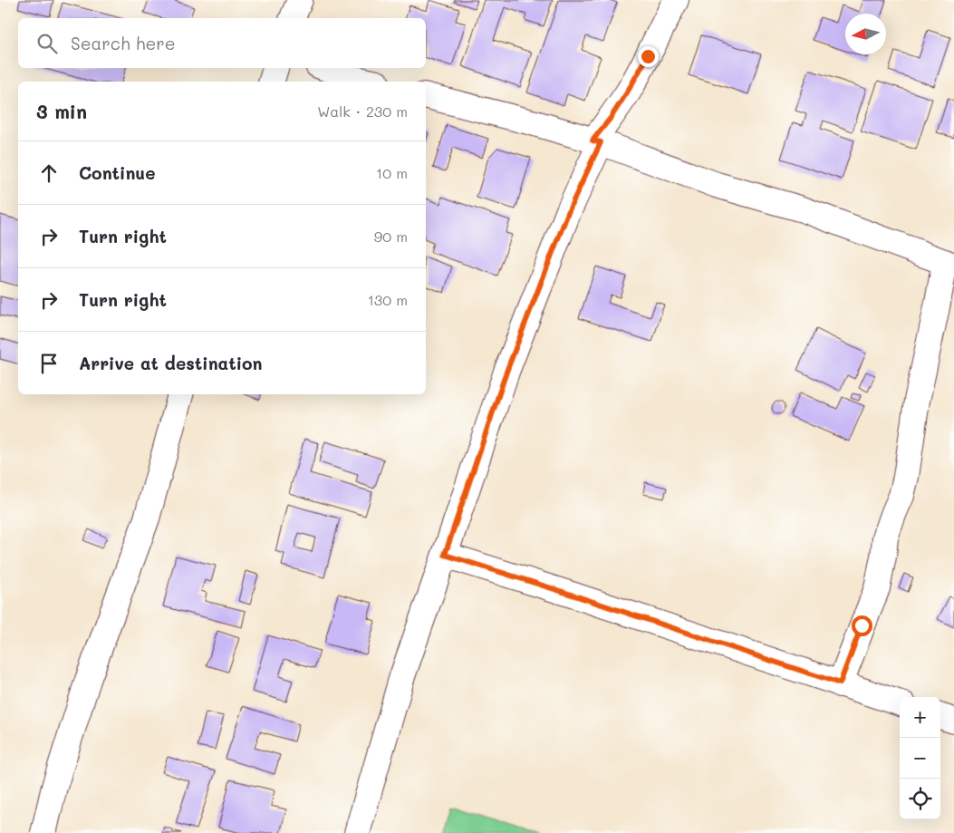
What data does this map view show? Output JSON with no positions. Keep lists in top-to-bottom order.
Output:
{
  "north": "left",
  "page": {
    "search": "Search here",
    "heading": ["3 min", "Walk · 230 m"],
    "list": [
      ["Continue", "10 m"],
      ["Turn right", "90 m"],
      ["Turn right", "130 m"],
      "Arrive at destination"
    ],
    "map_buttons": ["+", "−"]
  }
}
